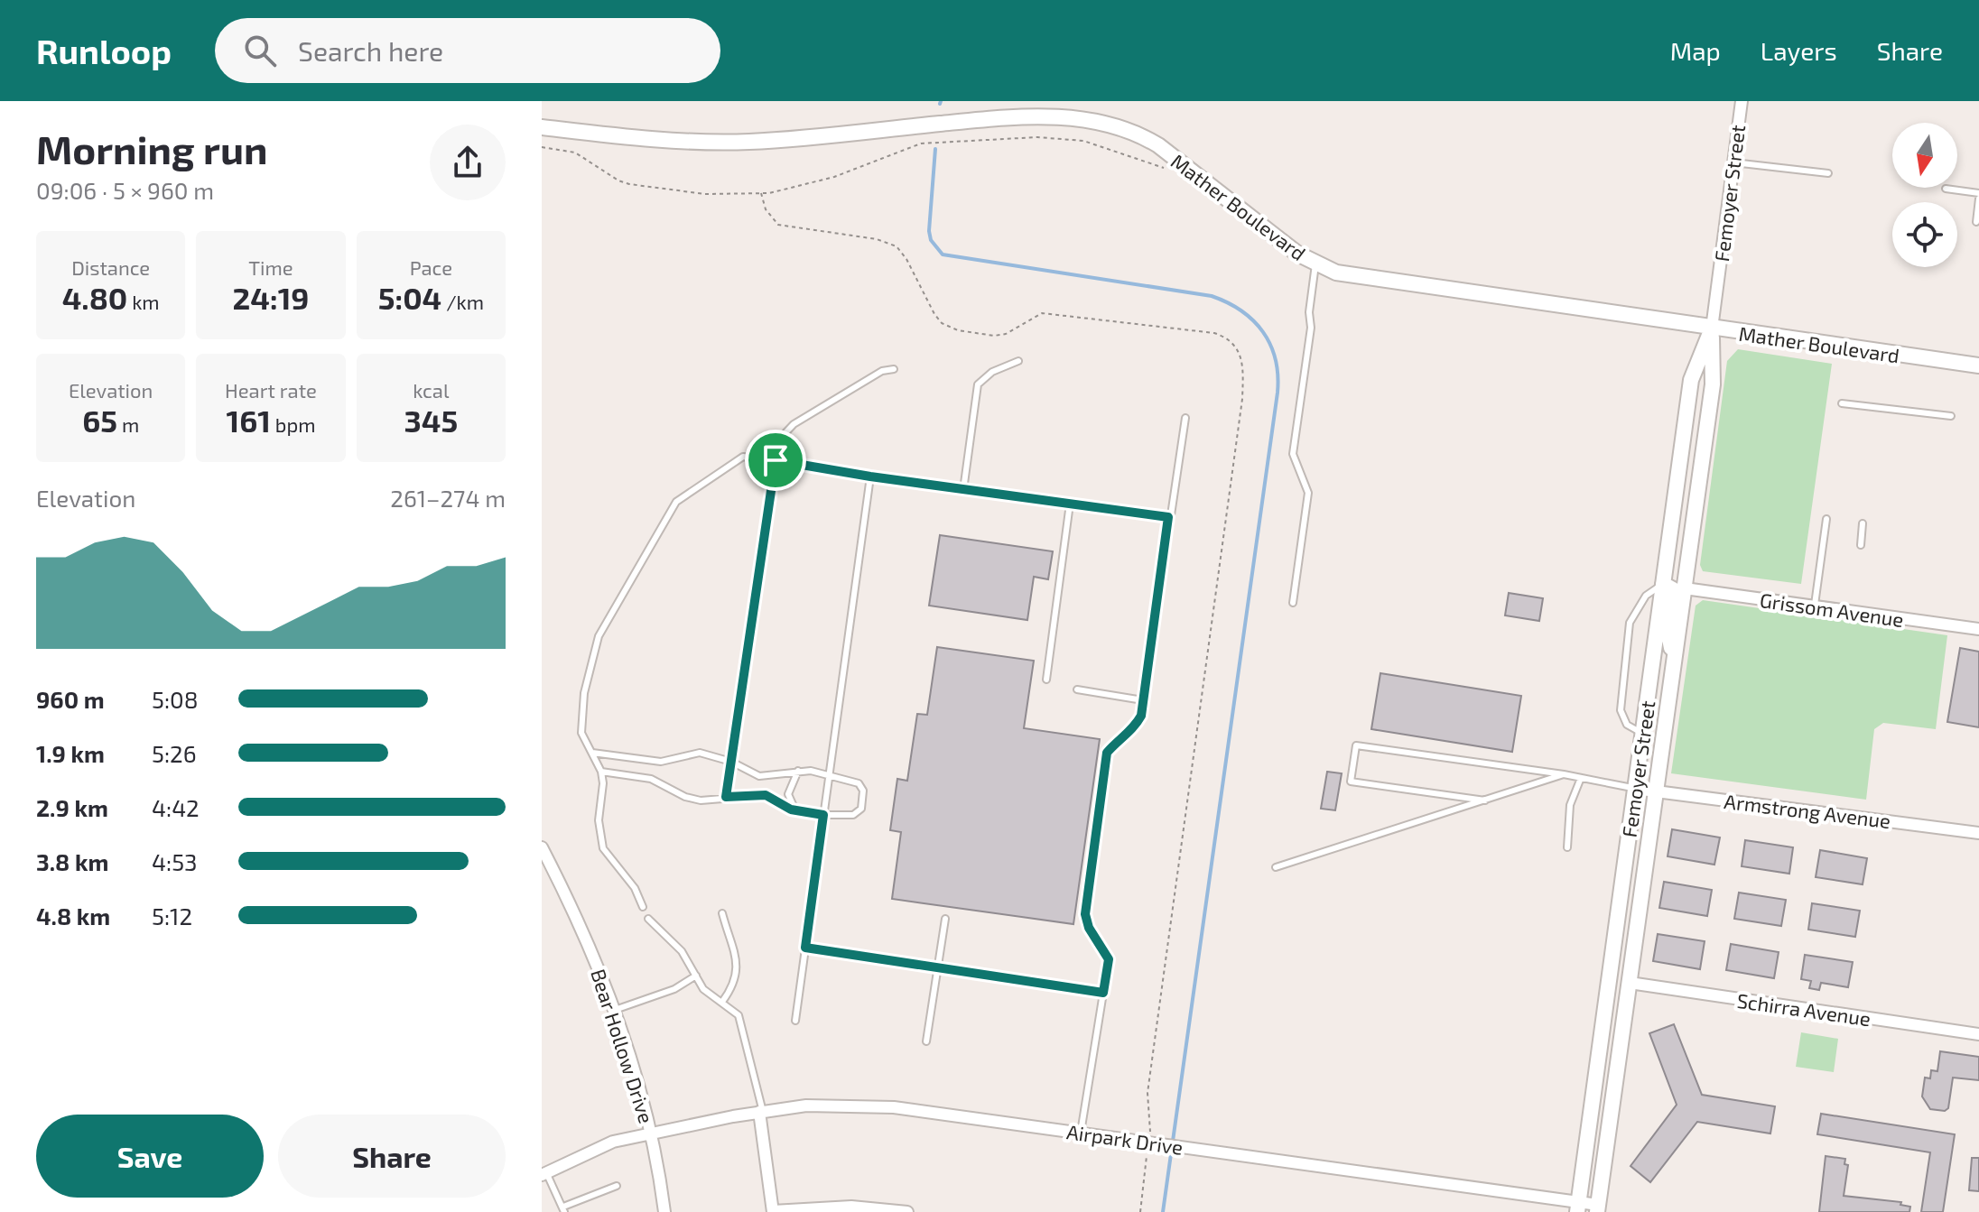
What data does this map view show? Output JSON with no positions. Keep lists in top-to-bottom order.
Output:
{
  "streets": {
    "street": [
      "Femoyer Street",
      "Mather Boulevard",
      "Grissom Avenue",
      "Armstrong Avenue",
      "Schirra Avenue",
      "Bear Hollow Drive",
      "Airpark Drive"
    ]
  },
  "crossings": [
    ["Femoyer Street", "Mather Boulevard"],
    ["Femoyer Street", "Grissom Avenue"],
    ["Femoyer Street", "Armstrong Avenue"],
    ["Femoyer Street", "Schirra Avenue"],
    ["Femoyer Street", "Airpark Drive"],
    ["Bear Hollow Drive", "Airpark Drive"]
  ],
  "north": "bottom",
  "page": {
    "header": "Runloop",
    "search": "Search here",
    "nav": ["Map", "Layers", "Share"],
    "heading": ["Morning run", "09:06 · 5 × 960 m"],
    "stats": [
      ["Distance", "4.80 km"],
      ["Time", "24:19"],
      ["Pace", "5:04 /km"],
      ["Elevation", "65 m"],
      ["Heart rate", "161 bpm"],
      ["kcal", "345"]
    ],
    "chart": ["Elevation", "261–274 m"],
    "list": [
      {
        "name": "960 m",
        "note": "5:08"
      },
      {
        "name": "1.9 km",
        "note": "5:26"
      },
      {
        "name": "2.9 km",
        "note": "4:42"
      },
      {
        "name": "3.8 km",
        "note": "4:53"
      },
      {
        "name": "4.8 km",
        "note": "5:12"
      }
    ],
    "buttons": ["Save", "Share"]
  }
}
